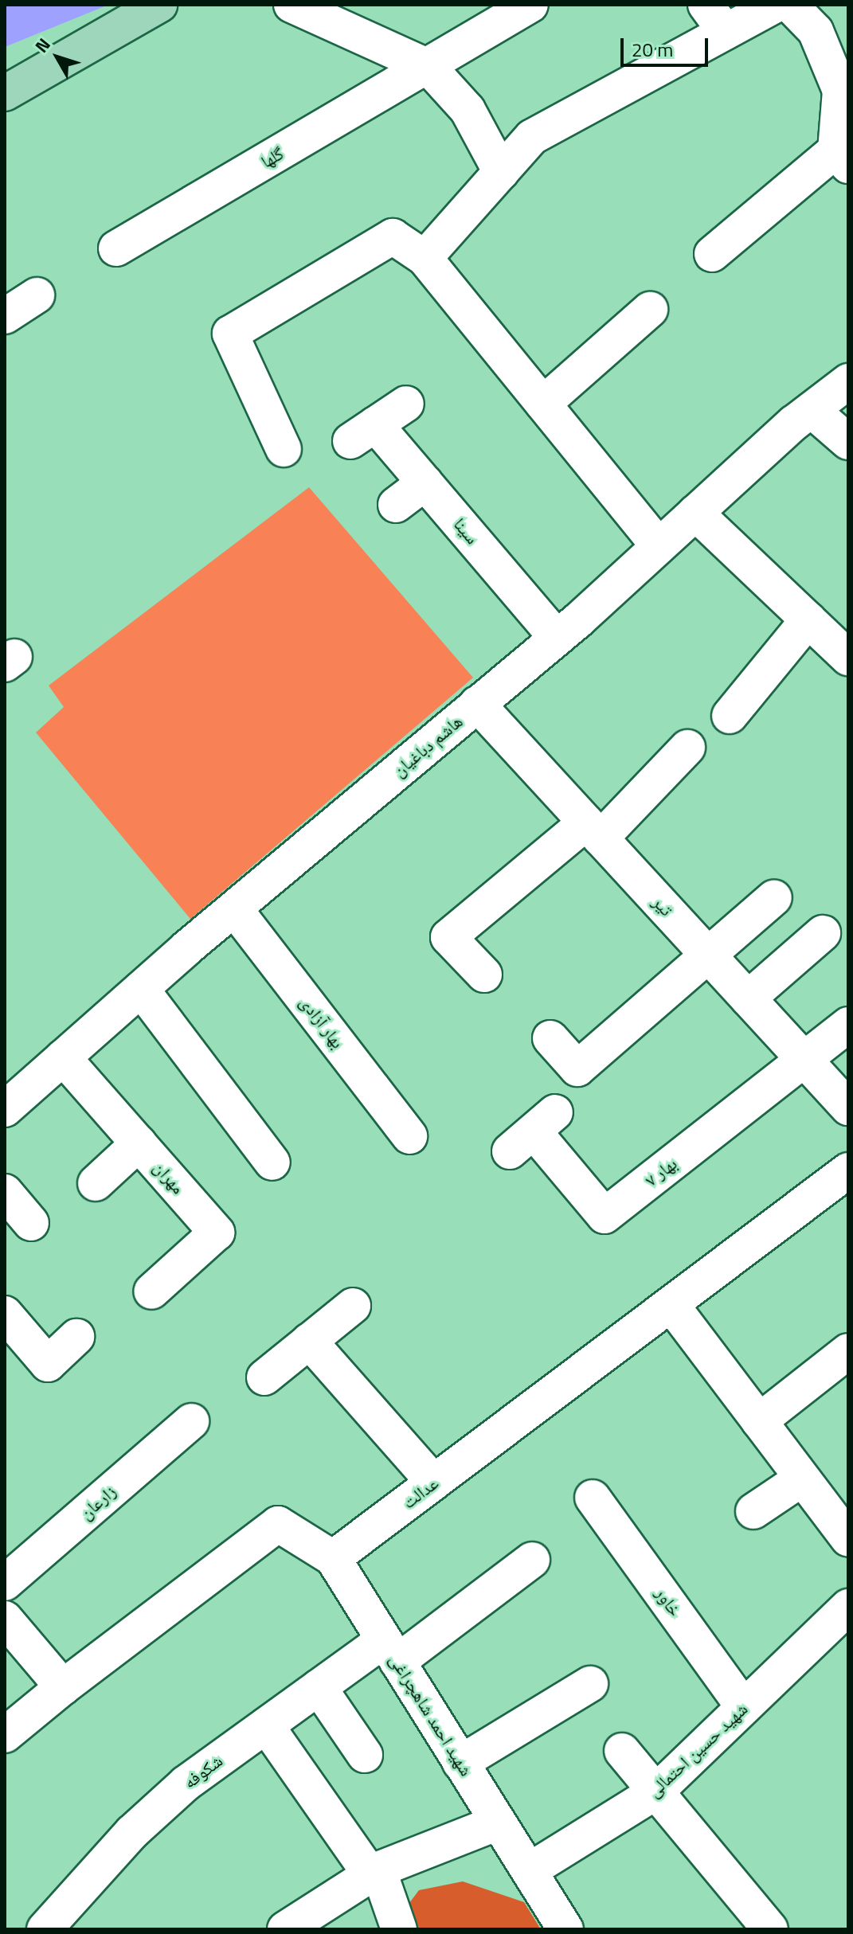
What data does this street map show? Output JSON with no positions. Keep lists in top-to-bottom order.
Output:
{
  "streets": {
    "street": [
      "گلها",
      "سینا",
      "هاشم دباغیان",
      "تیر",
      "بهار آزادی",
      "بهار ۷",
      "مهران",
      "عدالت",
      "زارعان",
      "خاور",
      "شهید احمد شاهچراغی",
      "شهید حسین احتمالی",
      "شکوفه"
    ]
  },
  "crossings": [
    ["سینا", "هاشم دباغیان"],
    ["هاشم دباغیان", "تیر"],
    ["هاشم دباغیان", "بهار آزادی"],
    ["هاشم دباغیان", "مهران"],
    ["تیر", "بهار ۷"],
    ["عدالت", "شهید احمد شاهچراغی"],
    ["خاور", "شهید حسین احتمالی"],
    ["شهید احمد شاهچراغی", "شهید حسین احتمالی"],
    ["شهید احمد شاهچراغی", "شکوفه"]
  ],
  "scale_bar": "20 m",
  "north": "top left"
}
